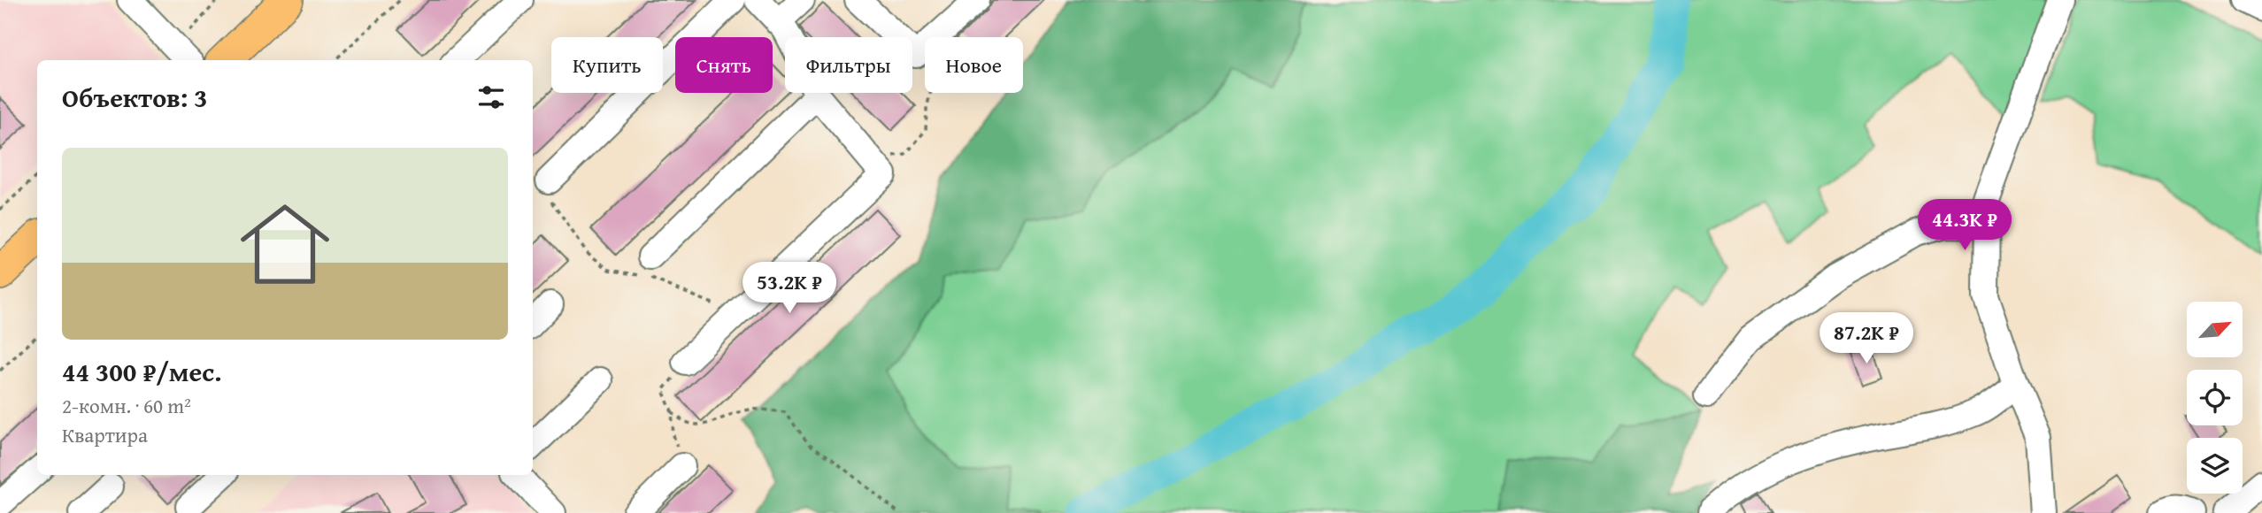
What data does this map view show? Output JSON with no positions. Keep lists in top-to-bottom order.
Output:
{
  "north": "top right",
  "page": {
    "chip": [
      "Купить",
      "Снять",
      "Фильтры",
      "Новое"
    ],
    "heading": "Объектов: 3",
    "list": [
      {
        "name": "44 300 ₽/мес.",
        "note": "2-комн. · 60 m² · Квартира"
      }
    ],
    "price": ["44.3K ₽", "53.2K ₽", "87.2K ₽"]
  }
}
